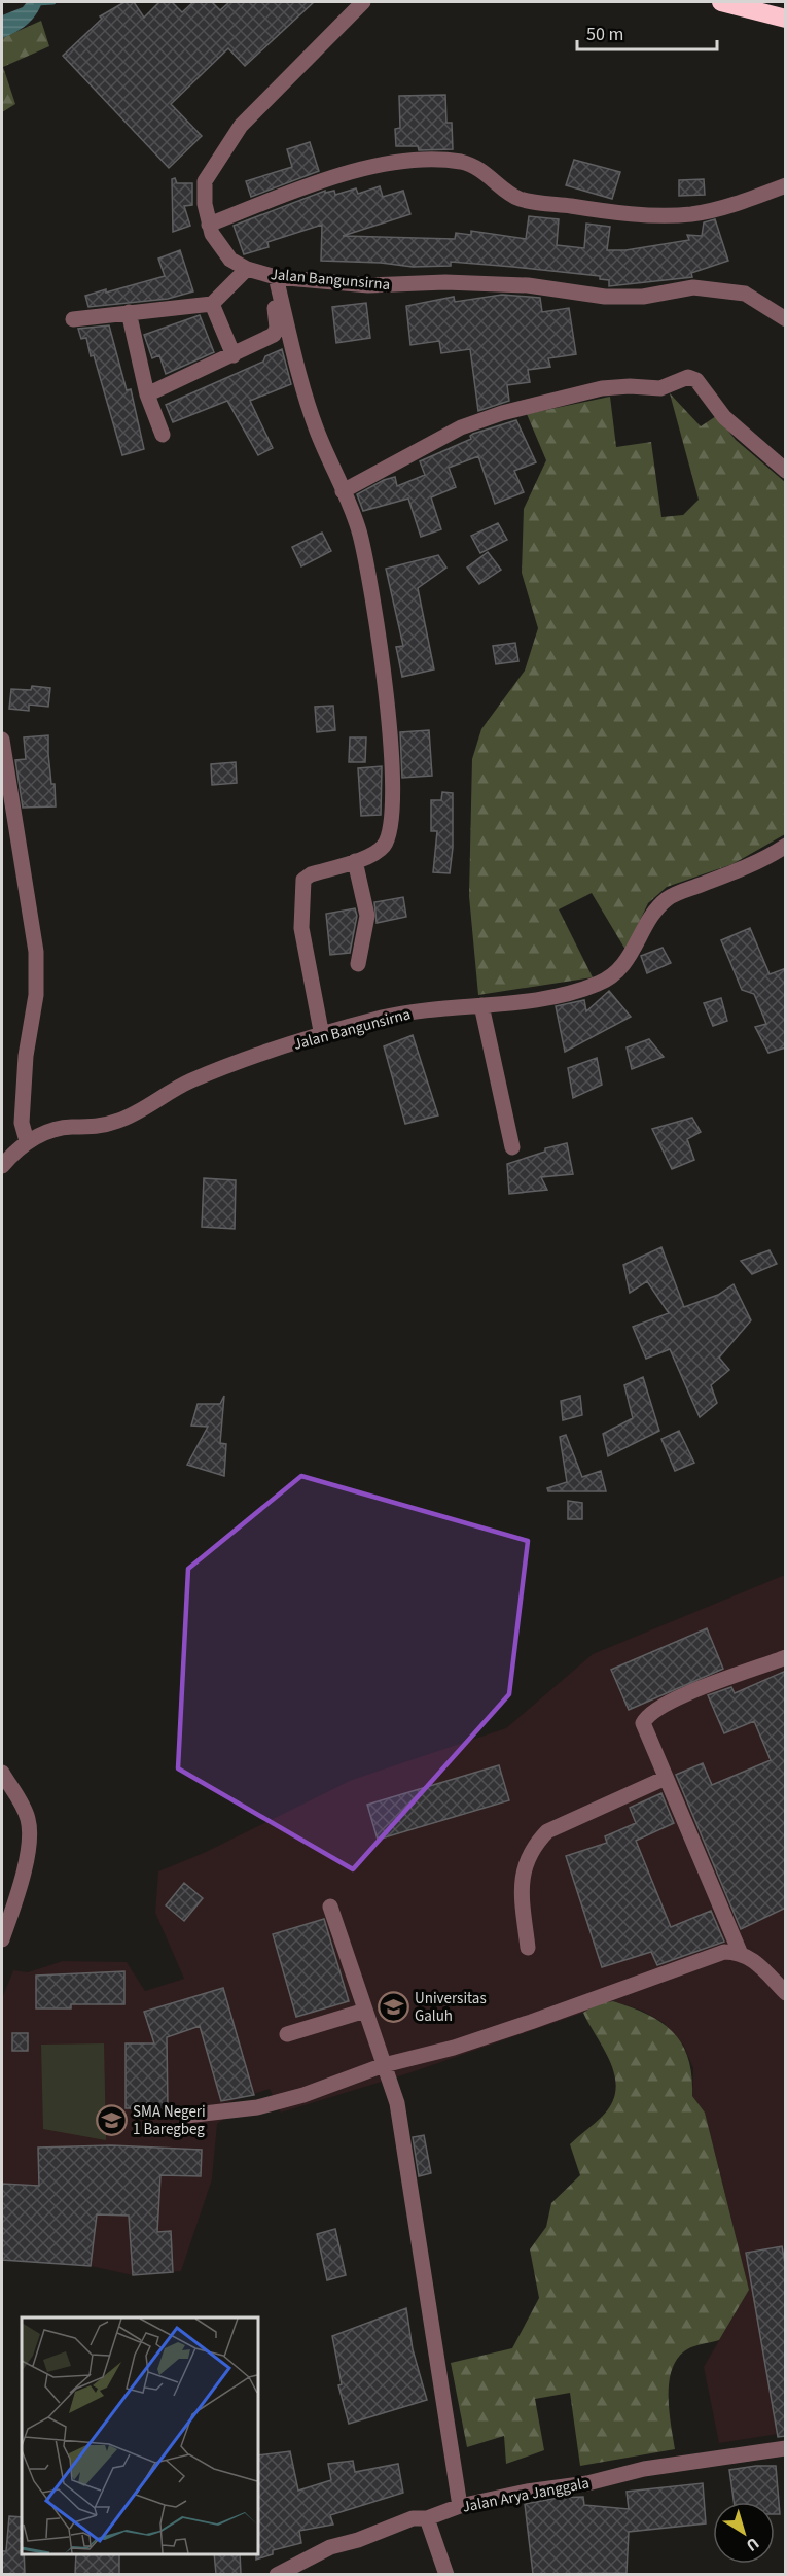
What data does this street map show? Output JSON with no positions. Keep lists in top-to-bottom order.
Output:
{
  "streets": {
    "street": ["Jalan Bangunsirna", "Jalan Arya Janggala"]
  },
  "places": {
    "school or university": ["Universitas Galuh", "SMA Negeri 1 Baregbeg"]
  },
  "scale_bar": "50 m",
  "north": "bottom right"
}
